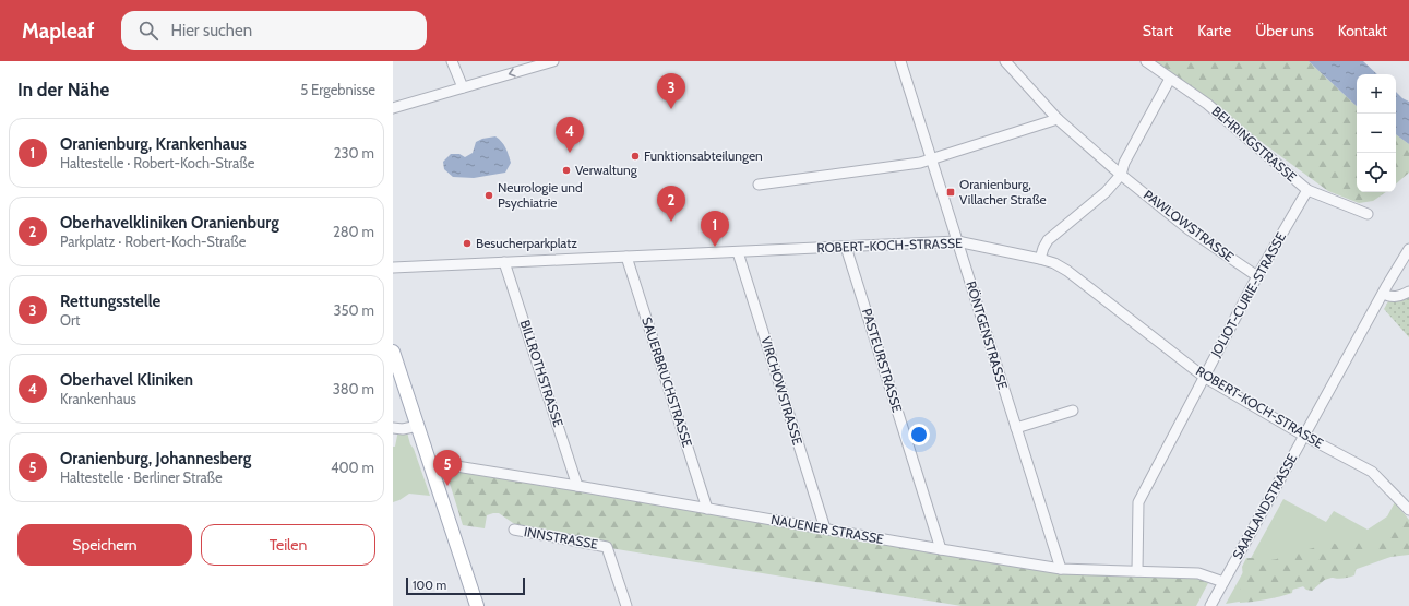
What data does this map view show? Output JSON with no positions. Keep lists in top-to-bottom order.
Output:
{
  "streets": {
    "street": [
      "BEHRINGSTRASSE",
      "PAWLOWSTRASSE",
      "ROBERT-KOCH-STRASSE",
      "JOLIOT-CURIE-STRASSE",
      "RÖNTGENSTRASSE",
      "PASTEURSTRASSE",
      "BILLROTHSTRASSE",
      "SAUERBRUCHSTRASSE",
      "VIRCHOWSTRASSE",
      "SAARLANDSTRASSE",
      "NAUENER STRASSE",
      "INNSTRASSE"
    ]
  },
  "crossings": [
    ["BEHRINGSTRASSE", "JOLIOT-CURIE-STRASSE"],
    ["PAWLOWSTRASSE", "JOLIOT-CURIE-STRASSE"],
    ["ROBERT-KOCH-STRASSE", "JOLIOT-CURIE-STRASSE"],
    ["ROBERT-KOCH-STRASSE", "RÖNTGENSTRASSE"],
    ["ROBERT-KOCH-STRASSE", "PASTEURSTRASSE"],
    ["ROBERT-KOCH-STRASSE", "BILLROTHSTRASSE"],
    ["ROBERT-KOCH-STRASSE", "SAUERBRUCHSTRASSE"],
    ["ROBERT-KOCH-STRASSE", "VIRCHOWSTRASSE"],
    ["ROBERT-KOCH-STRASSE", "SAARLANDSTRASSE"],
    ["JOLIOT-CURIE-STRASSE", "NAUENER STRASSE"],
    ["RÖNTGENSTRASSE", "NAUENER STRASSE"],
    ["PASTEURSTRASSE", "NAUENER STRASSE"],
    ["BILLROTHSTRASSE", "NAUENER STRASSE"],
    ["SAUERBRUCHSTRASSE", "NAUENER STRASSE"],
    ["VIRCHOWSTRASSE", "NAUENER STRASSE"],
    ["SAARLANDSTRASSE", "NAUENER STRASSE"]
  ],
  "places": {
    "other": [
      "Funktionsabteilungen",
      "Verwaltung",
      "Neurologie und Psychiatrie",
      "Besucherparkplatz"
    ],
    "transit": ["Oranienburg, Villacher Straße"]
  },
  "scale_bar": "100 m",
  "page": {
    "header": "Mapleaf",
    "search": "Hier suchen",
    "nav": [
      "Start",
      "Karte",
      "Über uns",
      "Kontakt"
    ],
    "heading": ["In der Nähe", "5 Ergebnisse"],
    "pins": [
      "3",
      "4",
      "2",
      "1",
      "5"
    ],
    "map_buttons": ["+", "−"],
    "list": [
      {
        "mark": "1",
        "name": "Oranienburg, Krankenhaus",
        "note": "Haltestelle · Robert-Koch-Straße",
        "value": "230 m"
      },
      {
        "mark": "2",
        "name": "Oberhavelkliniken Oranienburg",
        "note": "Parkplatz · Robert-Koch-Straße",
        "value": "280 m"
      },
      {
        "mark": "3",
        "name": "Rettungsstelle",
        "note": "Ort",
        "value": "350 m"
      },
      {
        "mark": "4",
        "name": "Oberhavel Kliniken",
        "note": "Krankenhaus",
        "value": "380 m"
      },
      {
        "mark": "5",
        "name": "Oranienburg, Johannesberg",
        "note": "Haltestelle · Berliner Straße",
        "value": "400 m"
      }
    ],
    "buttons": ["Speichern", "Teilen"],
    "scale": "100 m"
  }
}
